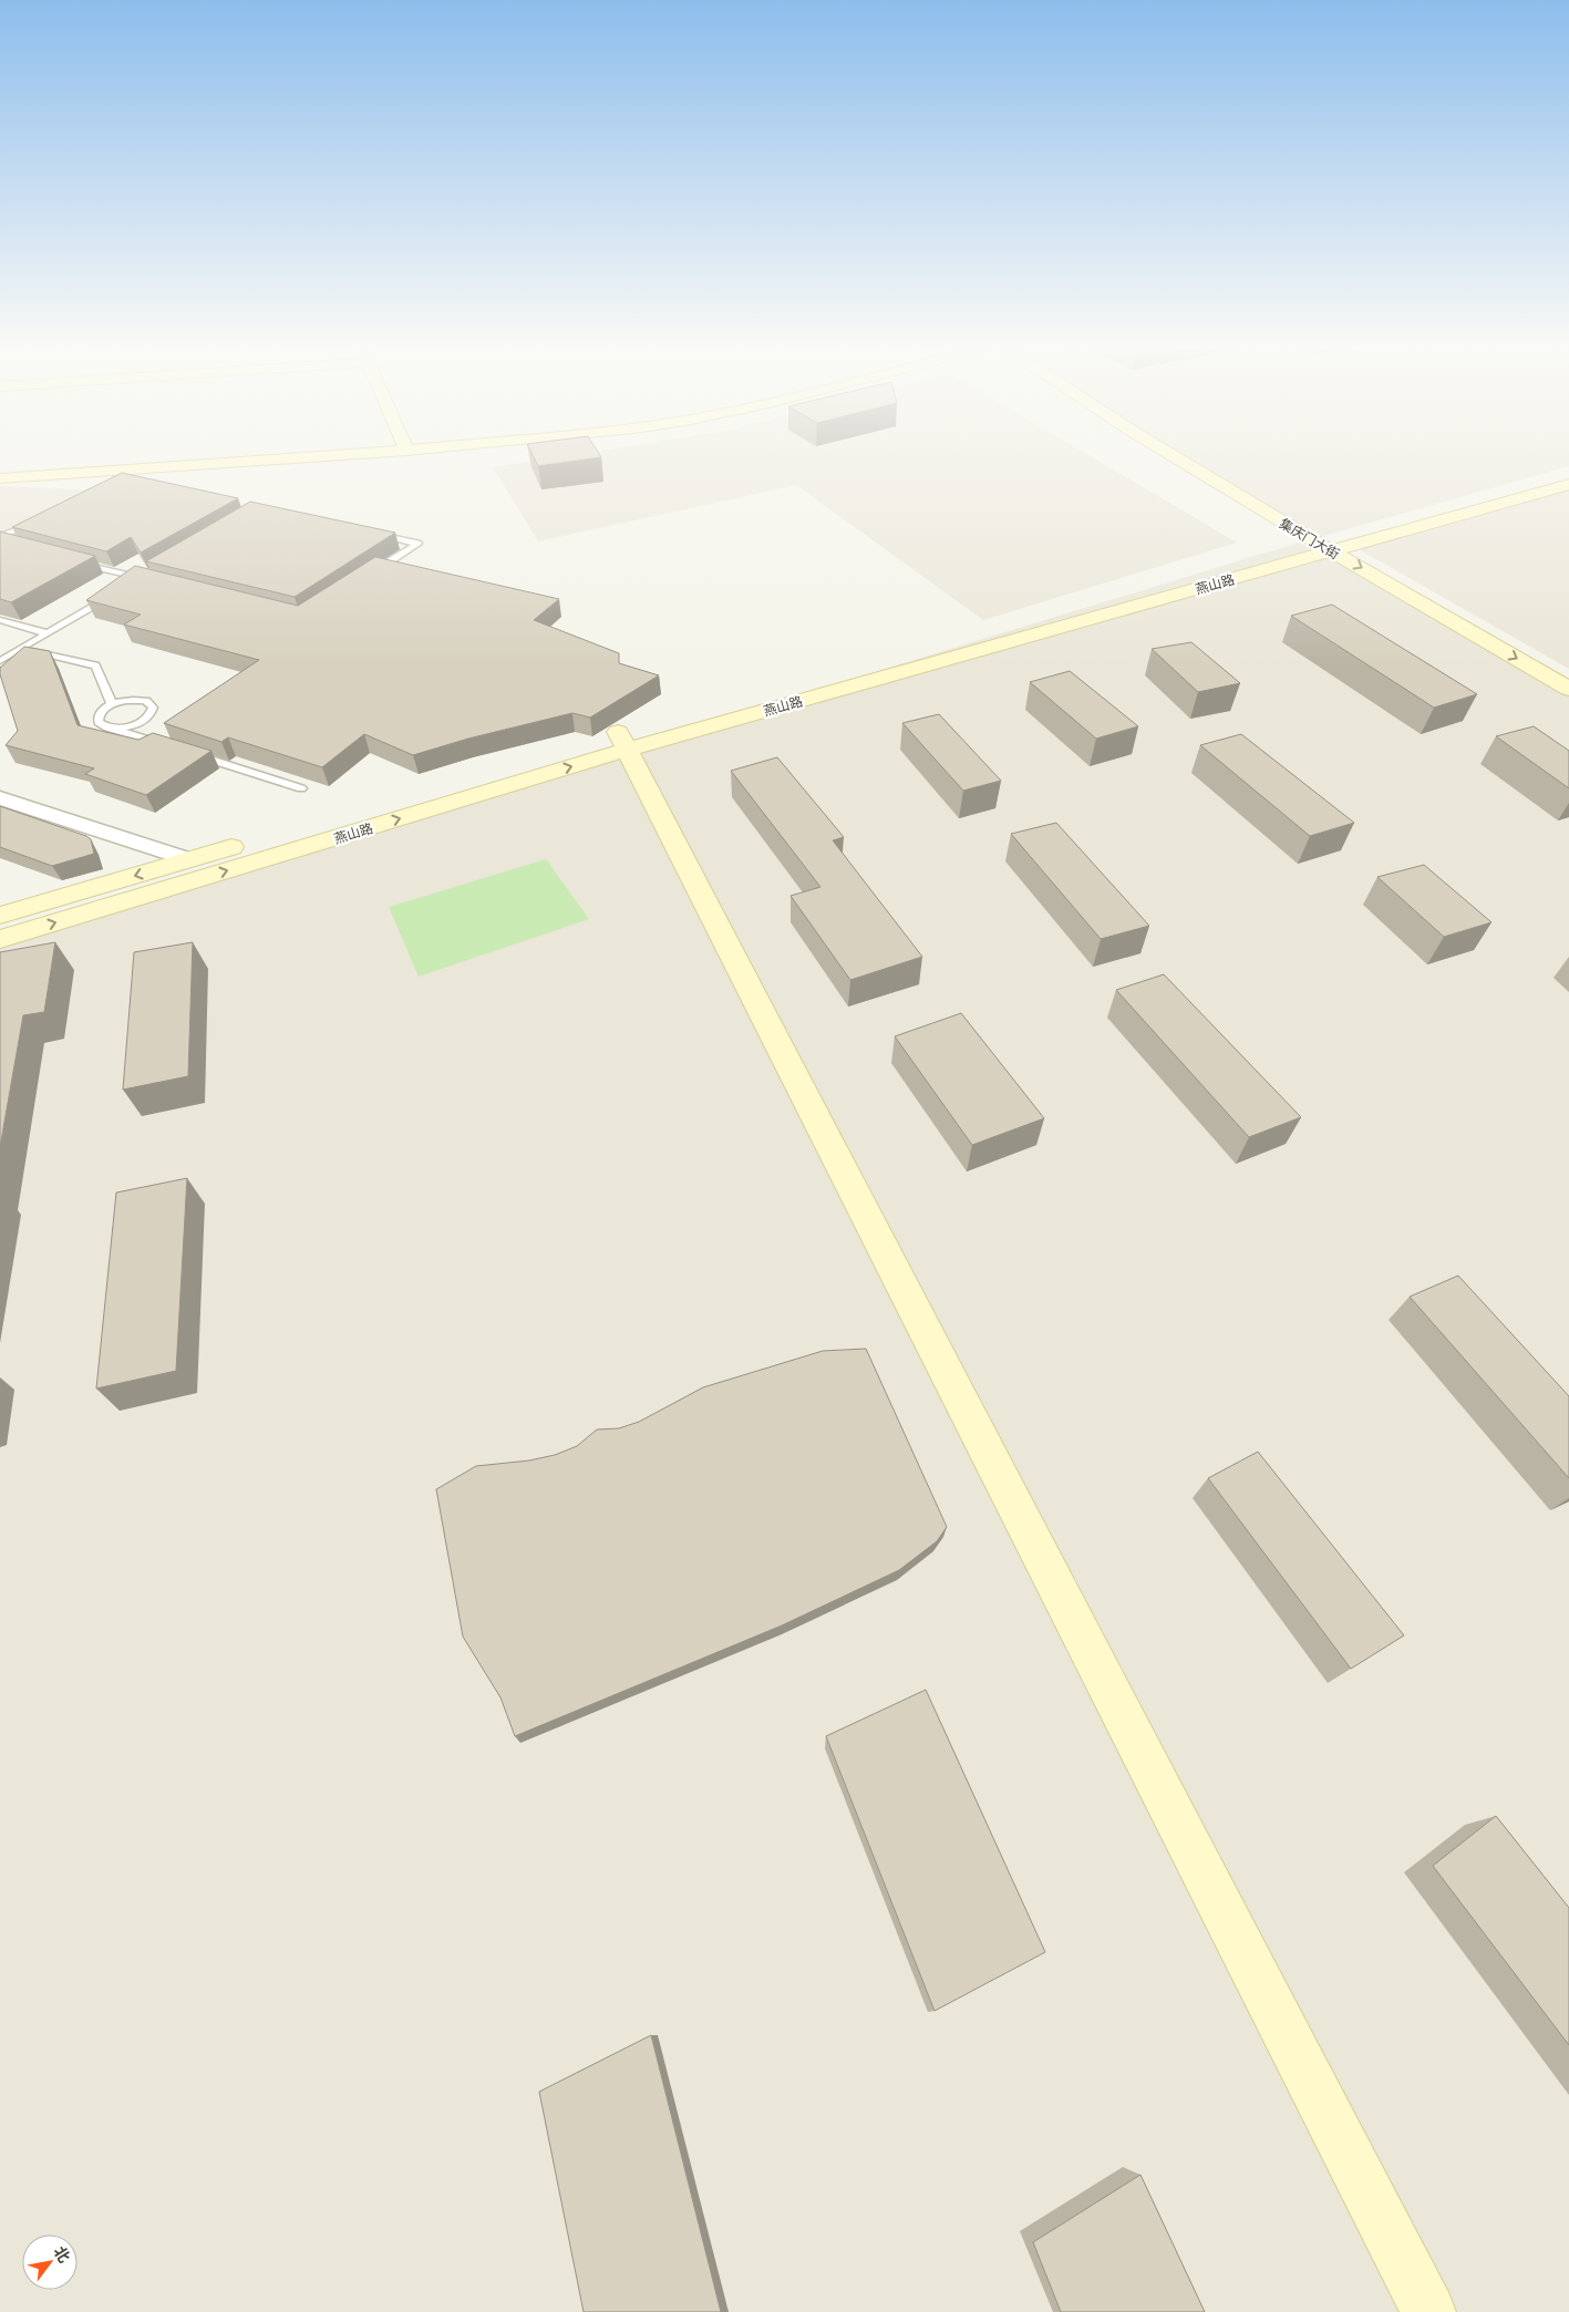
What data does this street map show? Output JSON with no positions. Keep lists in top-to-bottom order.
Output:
{
  "streets": {
    "street": ["集庆门大街", "燕山路"]
  },
  "crossings": [
    ["集庆门大街", "燕山路"]
  ],
  "north": "top right"
}
